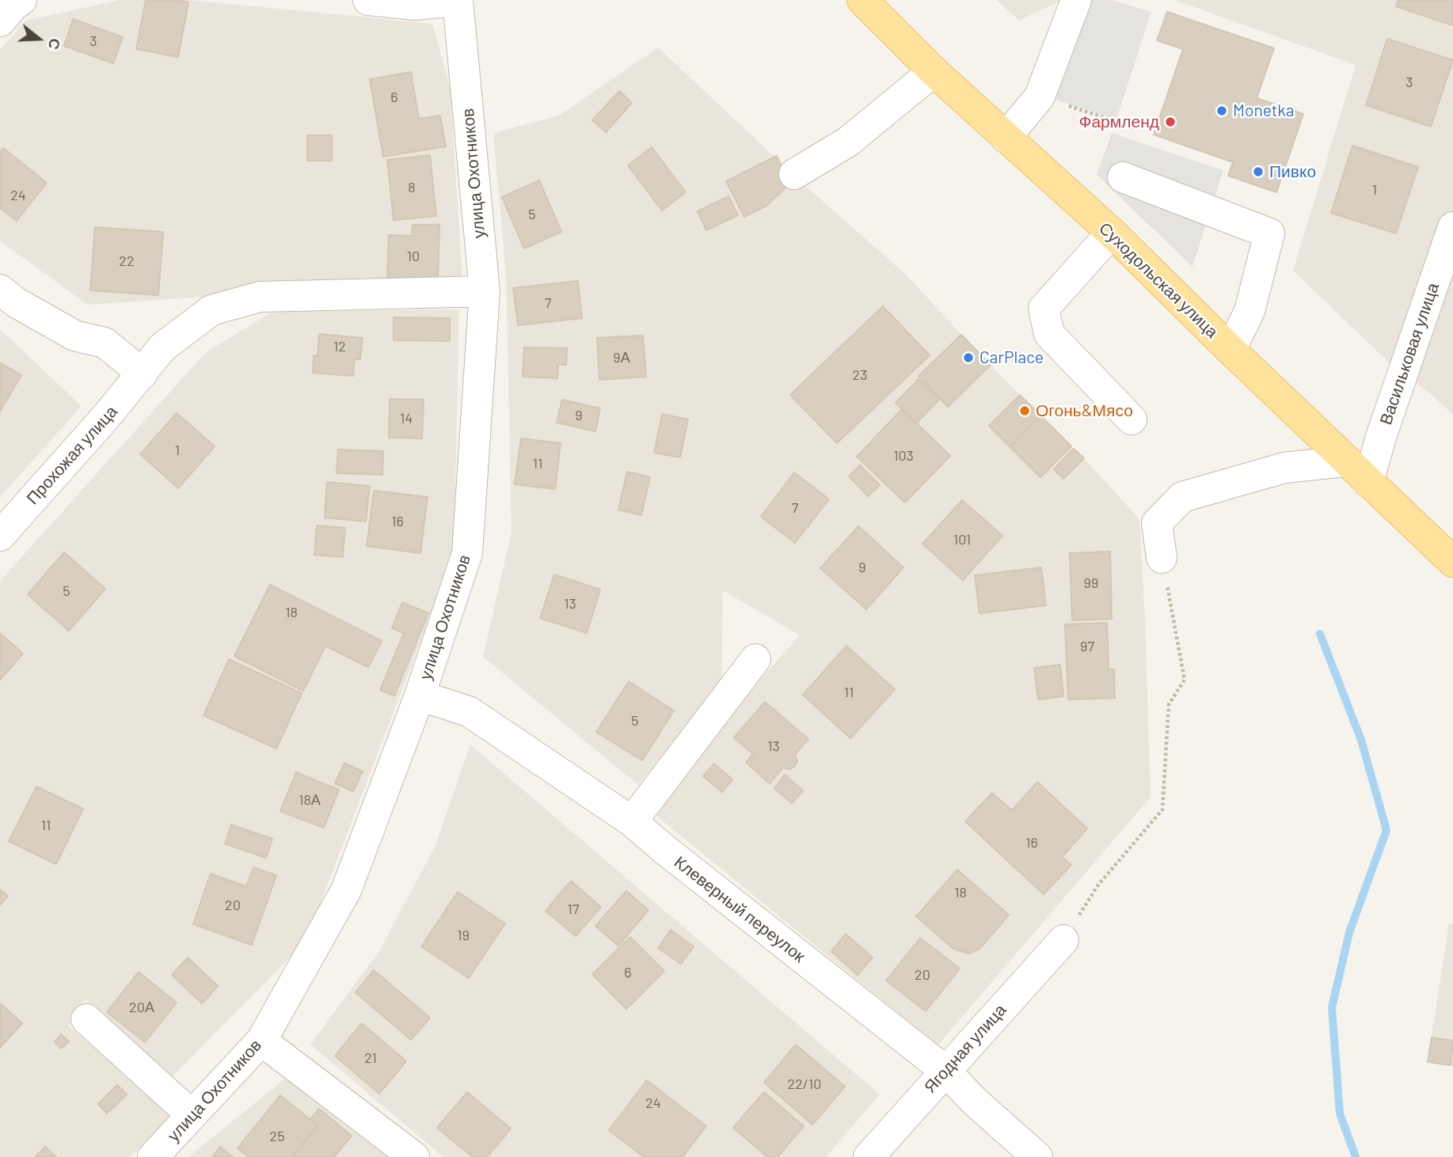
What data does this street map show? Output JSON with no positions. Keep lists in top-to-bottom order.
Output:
{
  "streets": {
    "main road": ["Суходольская улица"],
    "street": [
      "улица Охотников",
      "Васильковая улица",
      "Прохожая улица",
      "Клеверный переулок",
      "Ягодная улица"
    ]
  },
  "crossings": [
    ["улица Охотников", "Прохожая улица"],
    ["улица Охотников", "Клеверный переулок"],
    ["Суходольская улица", "Васильковая улица"],
    ["Клеверный переулок", "Ягодная улица"]
  ],
  "places": [
    "Monetka",
    "Фармленд",
    "Пивко",
    "CarPlace",
    "Огонь&Мясо"
  ],
  "house_numbers": [
    "3",
    "3",
    "6",
    "8",
    "1",
    "24",
    "5",
    "10",
    "22",
    "7",
    "12",
    "9А",
    "23",
    "9",
    "14",
    "1",
    "103",
    "11",
    "7",
    "16",
    "101",
    "9",
    "99",
    "5",
    "13",
    "18",
    "97",
    "11",
    "5",
    "13",
    "18А",
    "11",
    "16",
    "18",
    "20",
    "17",
    "19",
    "6",
    "20",
    "20А",
    "21",
    "22/10",
    "24",
    "25"
  ],
  "north": "right"
}
